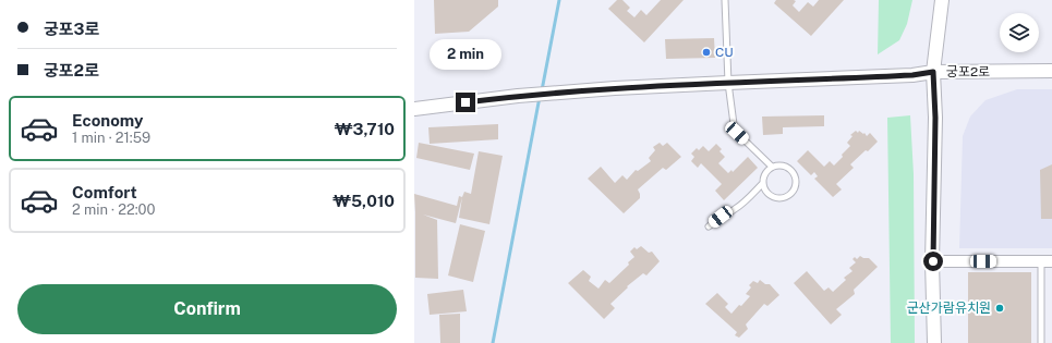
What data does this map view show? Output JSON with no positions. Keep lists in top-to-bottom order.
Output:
{
  "streets": {
    "street": ["궁포2로"]
  },
  "places": ["CU", "군산가람유치원"],
  "page": {
    "banner": ["궁포3로", "궁포2로"],
    "bubble": "2 min",
    "list": [
      {
        "name": "Economy",
        "note": "1 min · 21:59",
        "value": "₩3,710"
      },
      {
        "name": "Comfort",
        "note": "2 min · 22:00",
        "value": "₩5,010"
      }
    ],
    "buttons": "Confirm"
  }
}
